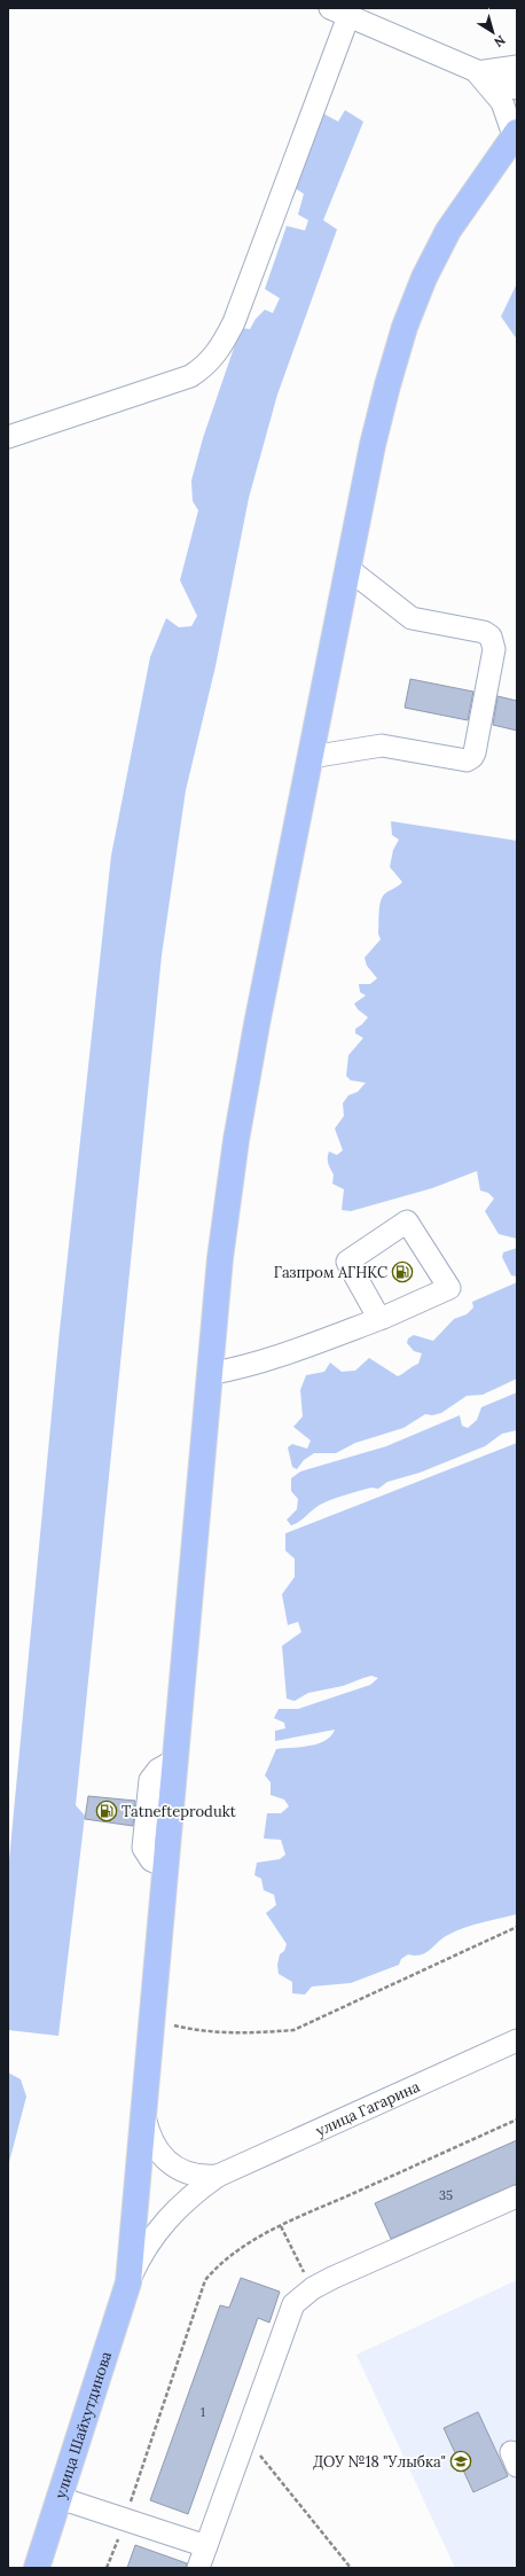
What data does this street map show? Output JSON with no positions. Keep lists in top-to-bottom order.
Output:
{
  "streets": {
    "main road": ["улица Шайхутдинова"],
    "street": ["улица Гагарина"]
  },
  "crossings": [
    ["улица Гагарина", "улица Шайхутдинова"]
  ],
  "places": {
    "fuel station": ["Газпром АГНКС", "Tatnefteprodukt"],
    "school or university": ["ДОУ №18 \"Улыбка\""]
  },
  "house_numbers": ["35", "1"],
  "north": "bottom right"
}
